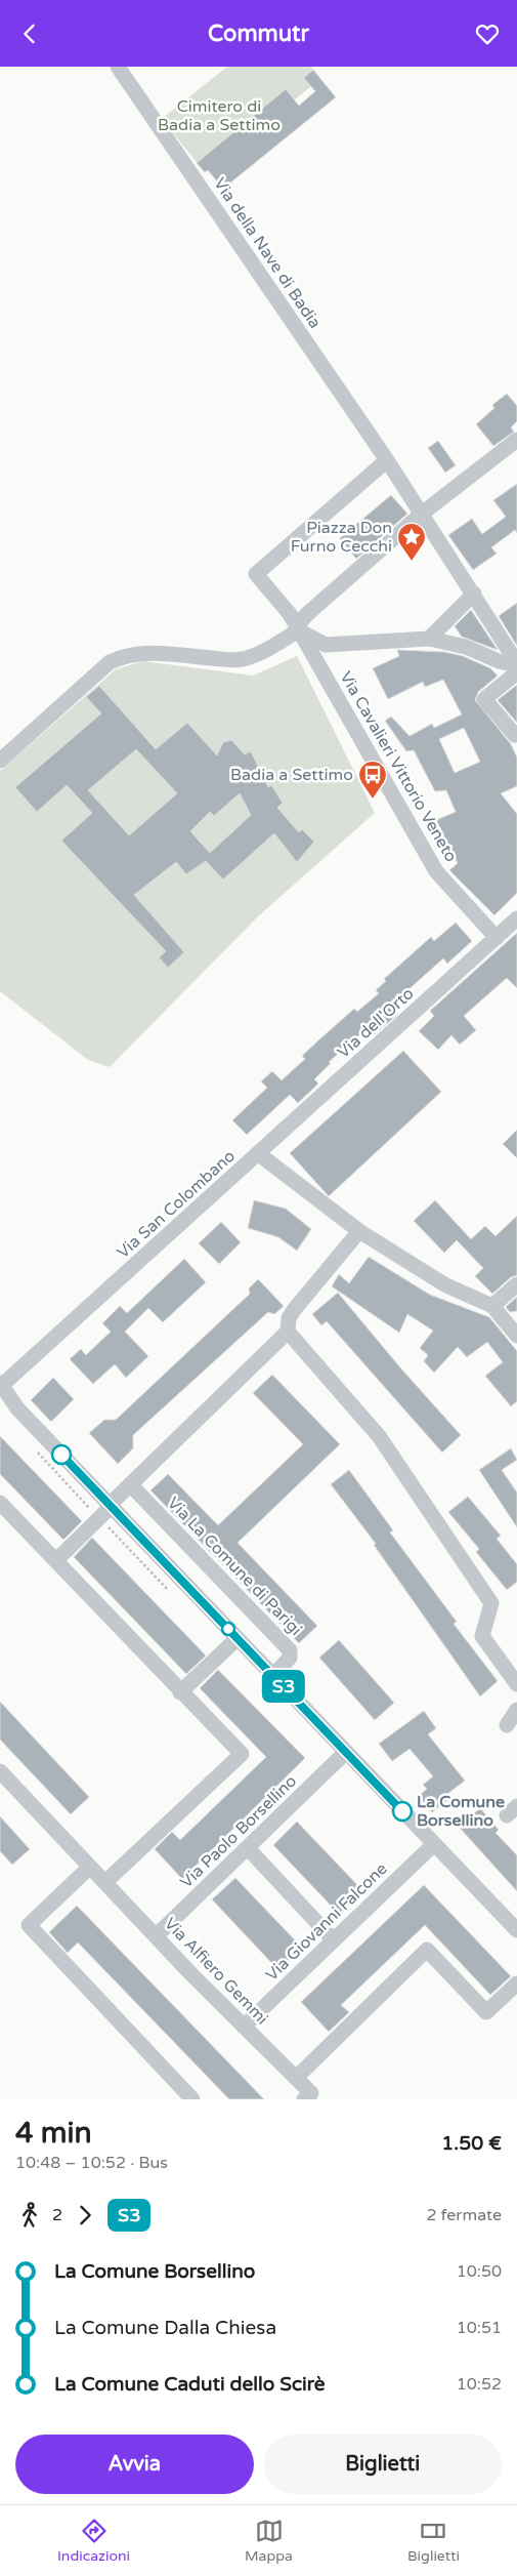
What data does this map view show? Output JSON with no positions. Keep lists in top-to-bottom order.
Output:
{
  "streets": {
    "street": [
      "Via della Nave di Badia",
      "Via Cavalieri Vittorio Veneto",
      "Via dell'Orto",
      "Via San Colombano",
      "Via La Comune di Parigi",
      "Via Paolo Borsellino",
      "Via Giovanni Falcone",
      "Via Alfiero Gemmi"
    ]
  },
  "crossings": [
    ["Via della Nave di Badia", "Via Cavalieri Vittorio Veneto"],
    ["Via Cavalieri Vittorio Veneto", "Via dell'Orto"],
    ["Via dell'Orto", "Via San Colombano"],
    ["Via Paolo Borsellino", "Via Alfiero Gemmi"],
    ["Via Giovanni Falcone", "Via Alfiero Gemmi"]
  ],
  "parks": ["Cimitero di Badia a Settimo"],
  "places": {
    "place": ["Piazza Don Furno Cecchi"],
    "bus stop": ["Badia a Settimo"],
    "other": ["La Comune Borsellino"]
  },
  "lines": ["bus line S3"],
  "page": {
    "header": "Commutr",
    "on_map": "S3",
    "heading": ["4 min", "10:48 – 10:52 · Bus", "1.50 €"],
    "legs": ["2", "S3", "2 fermate"],
    "list": [
      {
        "name": "La Comune Borsellino",
        "value": "10:50"
      },
      {
        "name": "La Comune Dalla Chiesa",
        "value": "10:51"
      },
      {
        "name": "La Comune Caduti dello Scirè",
        "value": "10:52"
      }
    ],
    "buttons": ["Avvia", "Biglietti"],
    "tabs": ["Indicazioni", "Mappa", "Biglietti"]
  }
}
